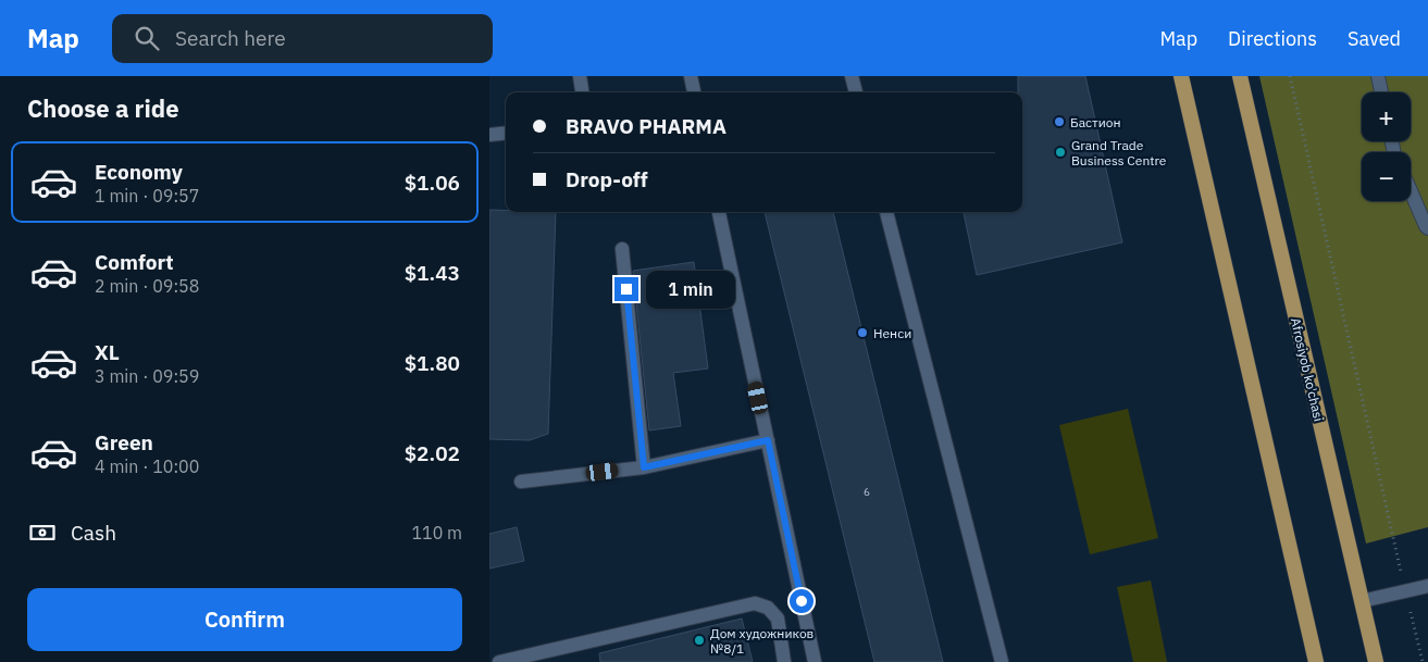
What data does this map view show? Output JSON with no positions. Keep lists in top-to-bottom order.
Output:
{
  "streets": {
    "main road": ["Afrosiyob ko'chasi"]
  },
  "places": [
    "Бастион",
    "Grand Trade Business Centre",
    "Ненси",
    "Дом художников №8/1"
  ],
  "house_numbers": ["6"],
  "page": {
    "header": "Map",
    "search": "Search here",
    "nav": ["Map", "Directions", "Saved"],
    "heading": "Choose a ride",
    "map_buttons": ["+", "−"],
    "banner": ["BRAVO PHARMA", "Drop-off"],
    "list": [
      {
        "name": "Economy",
        "note": "1 min · 09:57",
        "value": "$1.06"
      },
      {
        "name": "Comfort",
        "note": "2 min · 09:58",
        "value": "$1.43"
      },
      {
        "name": "XL",
        "note": "3 min · 09:59",
        "value": "$1.80"
      },
      {
        "name": "Green",
        "note": "4 min · 10:00",
        "value": "$2.02"
      }
    ],
    "bubble": "1 min",
    "pay": ["Cash", "110 m"],
    "buttons": "Confirm"
  }
}
